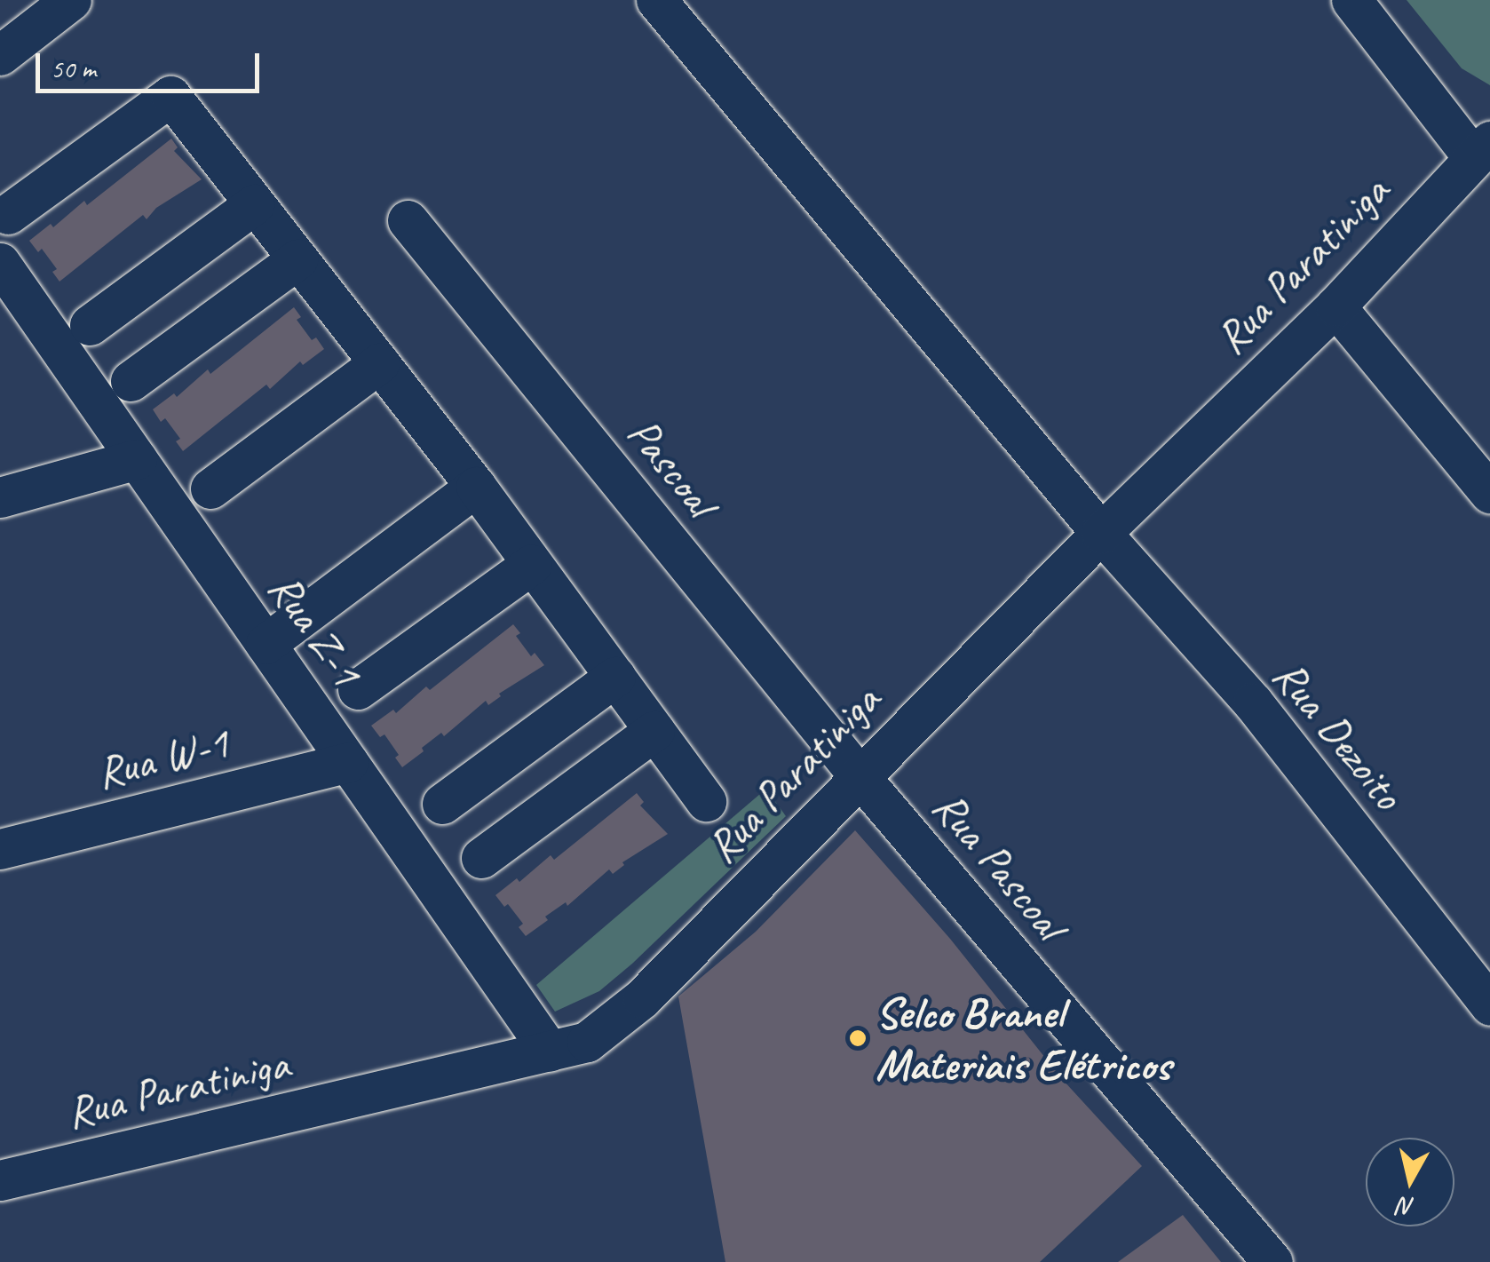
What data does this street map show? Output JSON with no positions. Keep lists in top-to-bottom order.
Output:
{
  "streets": {
    "street": [
      "Rua Paratiniga",
      "Pascoal",
      "Rua Z-1",
      "Rua Dezoito",
      "Rua W-1",
      "Rua Pascoal"
    ]
  },
  "crossings": [
    ["Rua Paratiniga", "Pascoal"],
    ["Rua Paratiniga", "Rua Z-1"],
    ["Rua Paratiniga", "Rua Dezoito"],
    ["Rua Paratiniga", "Rua Pascoal"],
    ["Pascoal", "Rua Pascoal"],
    ["Rua Z-1", "Rua W-1"]
  ],
  "places": ["Selco Branel Materiais Elétricos"],
  "scale_bar": "50 m",
  "north": "bottom"
}
